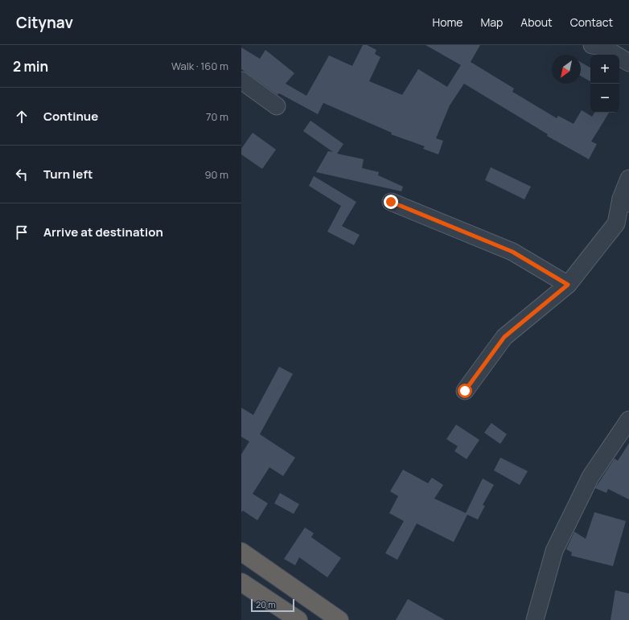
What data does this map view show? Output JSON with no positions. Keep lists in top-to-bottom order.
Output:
{
  "scale_bar": "20 m",
  "north": "bottom left",
  "page": {
    "header": "Citynav",
    "nav": [
      "Home",
      "Map",
      "About",
      "Contact"
    ],
    "heading": ["2 min", "Walk · 160 m"],
    "map_buttons": ["+", "−"],
    "list": [
      ["Continue", "70 m"],
      ["Turn left", "90 m"],
      "Arrive at destination"
    ],
    "scale": "20 m"
  }
}
